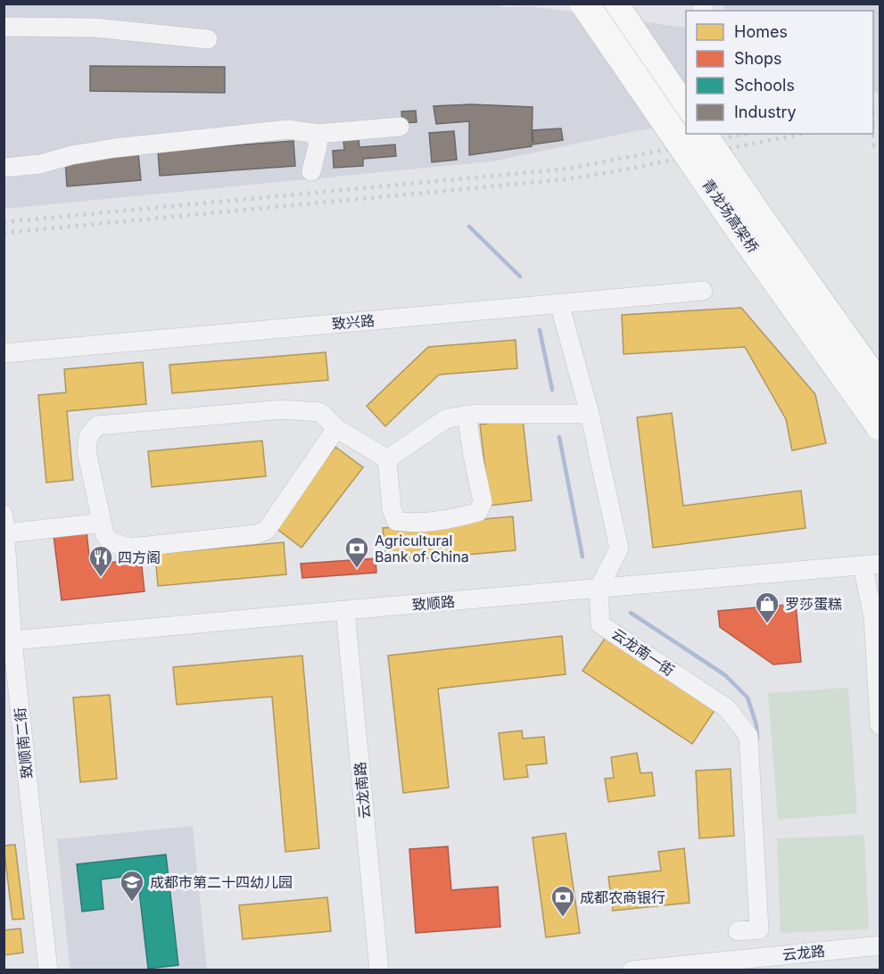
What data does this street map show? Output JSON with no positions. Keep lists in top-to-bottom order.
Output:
{
  "streets": {
    "highway": ["青龙场高架桥"],
    "street": [
      "致兴路",
      "致顺路",
      "云龙南一街",
      "致顺南二街",
      "云龙南路",
      "云龙路"
    ]
  },
  "crossings": [
    ["致兴路", "云龙南一街"],
    ["致顺路", "云龙南一街"],
    ["致顺路", "致顺南二街"],
    ["致顺路", "云龙南路"]
  ],
  "places": {
    "bank": ["Agricultural Bank of China", "成都农商银行"],
    "restaurant": ["四方阁"],
    "shop": ["罗莎蛋糕"],
    "school or university": ["成都市第二十四幼儿园"]
  },
  "legend": [
    "Homes",
    "Shops",
    "Schools",
    "Industry"
  ]
}
